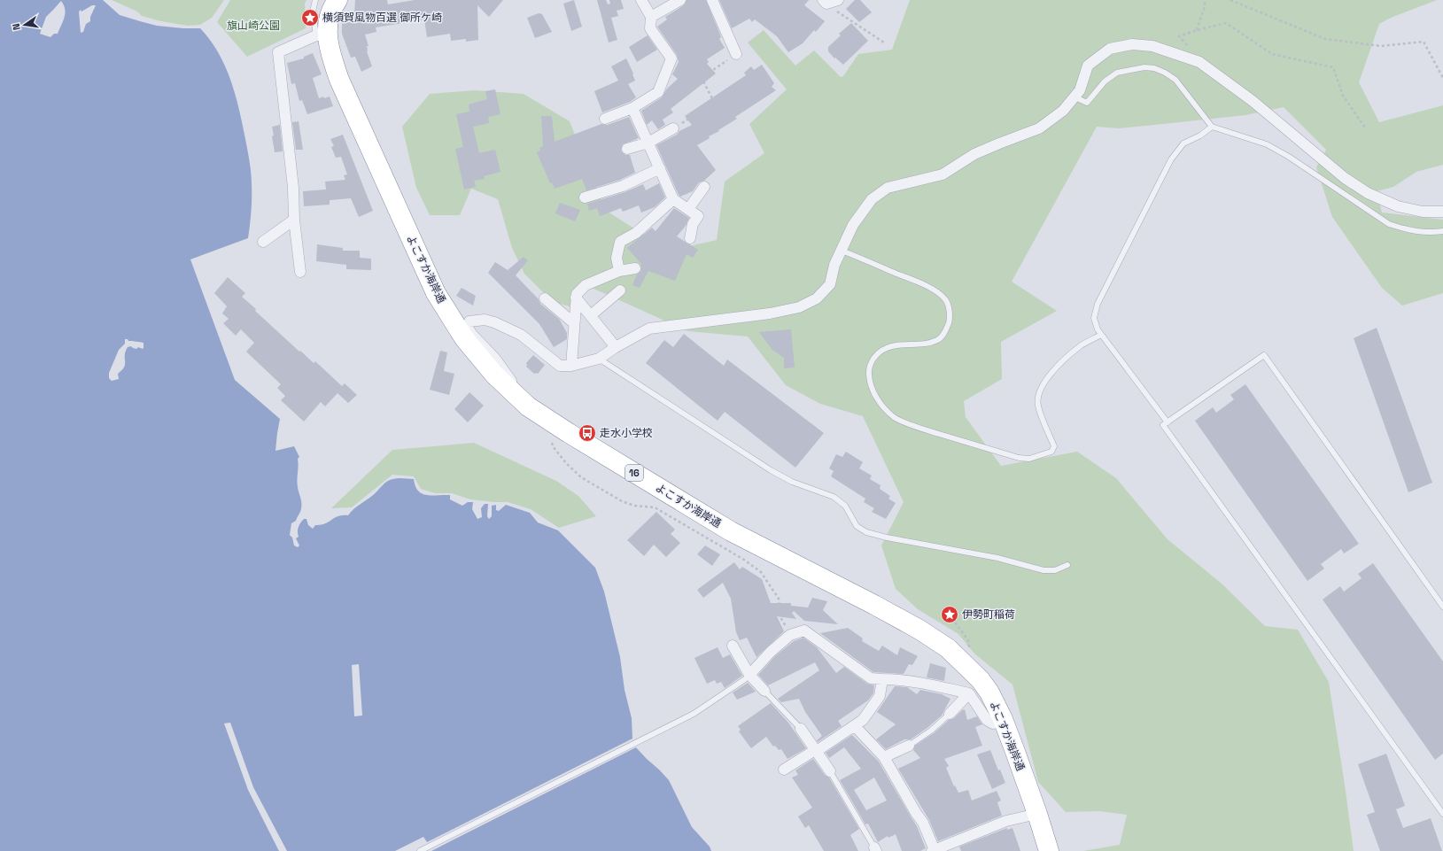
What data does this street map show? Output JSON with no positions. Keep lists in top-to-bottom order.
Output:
{
  "streets": {
    "highway": ["よこすか海岸通", "16"]
  },
  "parks": ["旗山崎公園"],
  "places": {
    "place": ["横須賀風物百選 御所ケ崎", "伊勢町稲荷"],
    "bus stop": ["走水小学校"]
  },
  "north": "left"
}
